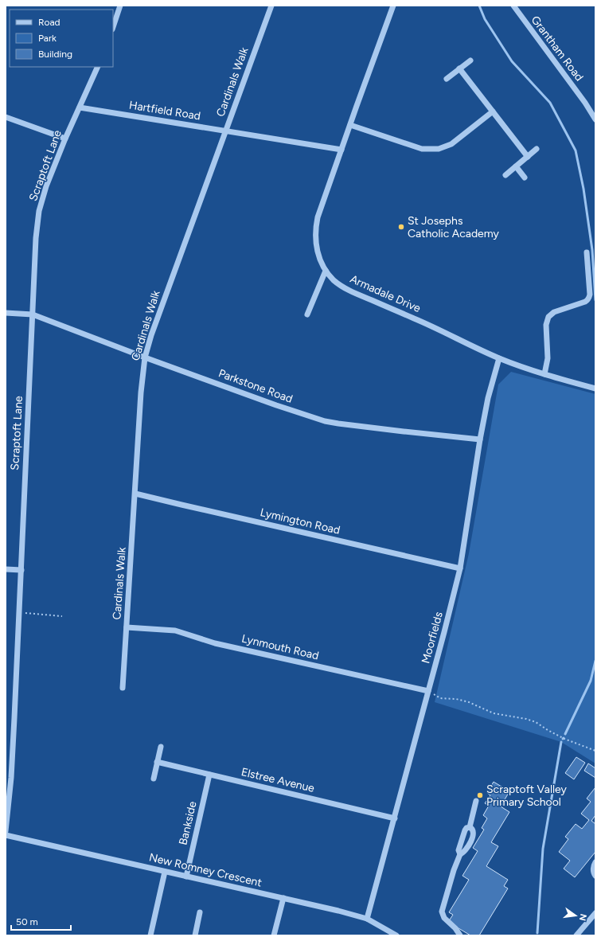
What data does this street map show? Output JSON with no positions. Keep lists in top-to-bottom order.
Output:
{
  "streets": {
    "street": [
      "Grantham Road",
      "Cardinals Walk",
      "Hartfield Road",
      "Scraptoft Lane",
      "Armadale Drive",
      "Parkstone Road",
      "Lymington Road",
      "Moorfields",
      "Lynmouth Road",
      "Elstree Avenue",
      "Bankside",
      "New Romney Crescent"
    ]
  },
  "crossings": [
    ["Cardinals Walk", "Hartfield Road"],
    ["Cardinals Walk", "Parkstone Road"],
    ["Cardinals Walk", "Lymington Road"],
    ["Cardinals Walk", "Lynmouth Road"],
    ["Hartfield Road", "Scraptoft Lane"],
    ["Hartfield Road", "Armadale Drive"],
    ["Scraptoft Lane", "Parkstone Road"],
    ["Armadale Drive", "Moorfields"],
    ["Parkstone Road", "Moorfields"],
    ["Lymington Road", "Moorfields"],
    ["Moorfields", "Lynmouth Road"],
    ["Moorfields", "Elstree Avenue"],
    ["Moorfields", "New Romney Crescent"],
    ["Elstree Avenue", "Bankside"],
    ["Bankside", "New Romney Crescent"]
  ],
  "places": ["St Josephs Catholic Academy", "Scraptoft Valley Primary School"],
  "legend": ["Road", "Park", "Building"],
  "scale_bar": "50 m",
  "north": "right"
}
